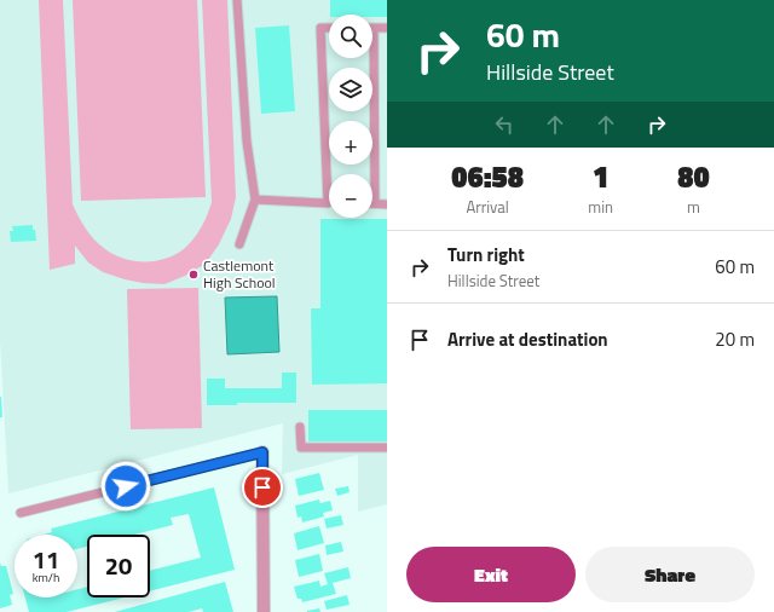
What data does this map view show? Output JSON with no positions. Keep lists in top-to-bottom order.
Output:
{
  "places": ["Castlemont High School"],
  "page": {
    "turn": ["60 m", "Hillside Street"],
    "map_buttons": ["+", "−"],
    "eta": [
      "06:58",
      "Arrival",
      "1",
      "min",
      "80",
      "m"
    ],
    "list": [
      {
        "name": "Turn right",
        "note": "Hillside Street",
        "value": "60 m"
      },
      {
        "name": "Arrive at destination",
        "value": "20 m"
      }
    ],
    "speed": "11 km/h",
    "limit": "20",
    "buttons": ["Exit", "Share"]
  }
}
